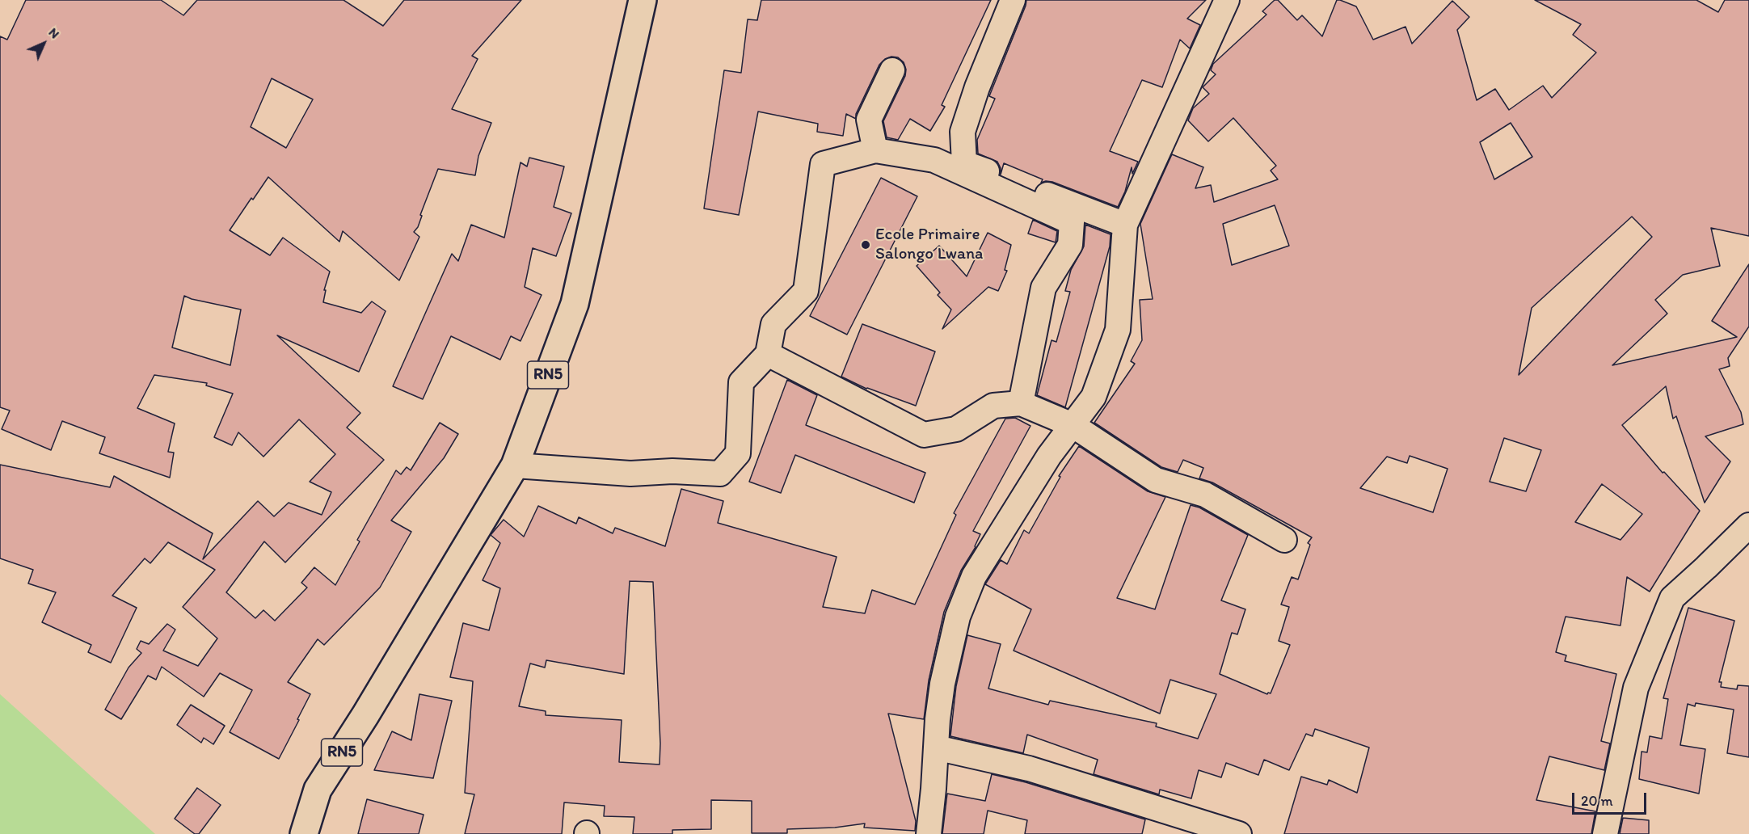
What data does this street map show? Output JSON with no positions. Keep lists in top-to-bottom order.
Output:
{
  "streets": {
    "highway": ["RN5"]
  },
  "places": ["Ecole Primaire Salongo Lwana"],
  "scale_bar": "20 m",
  "north": "top right"
}
